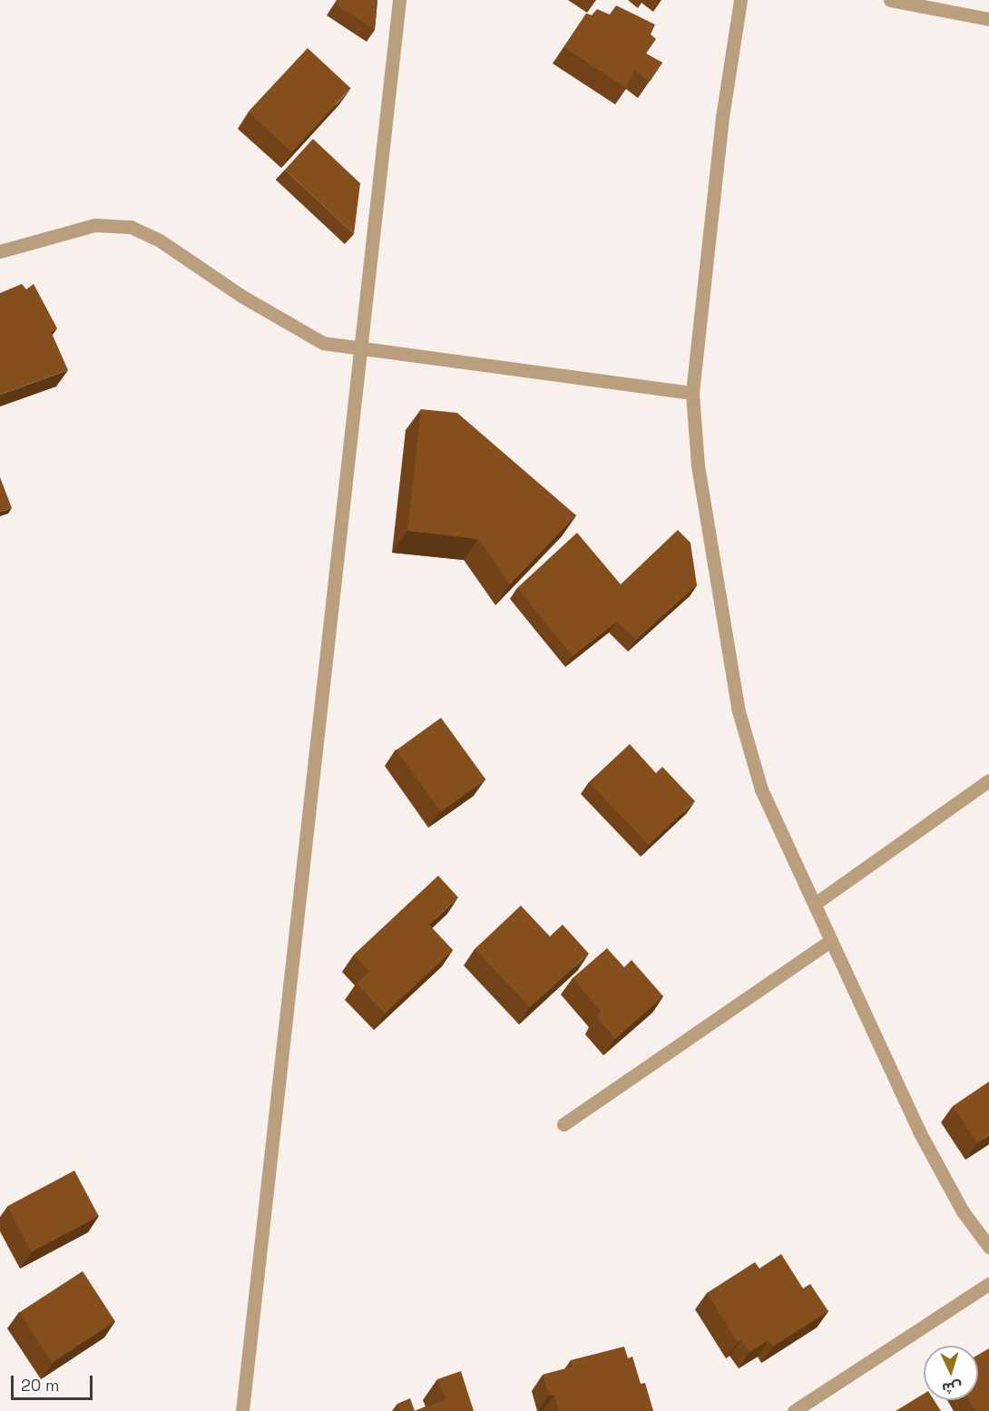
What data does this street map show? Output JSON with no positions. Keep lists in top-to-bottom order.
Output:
{
  "scale_bar": "20 m",
  "north": "bottom"
}
